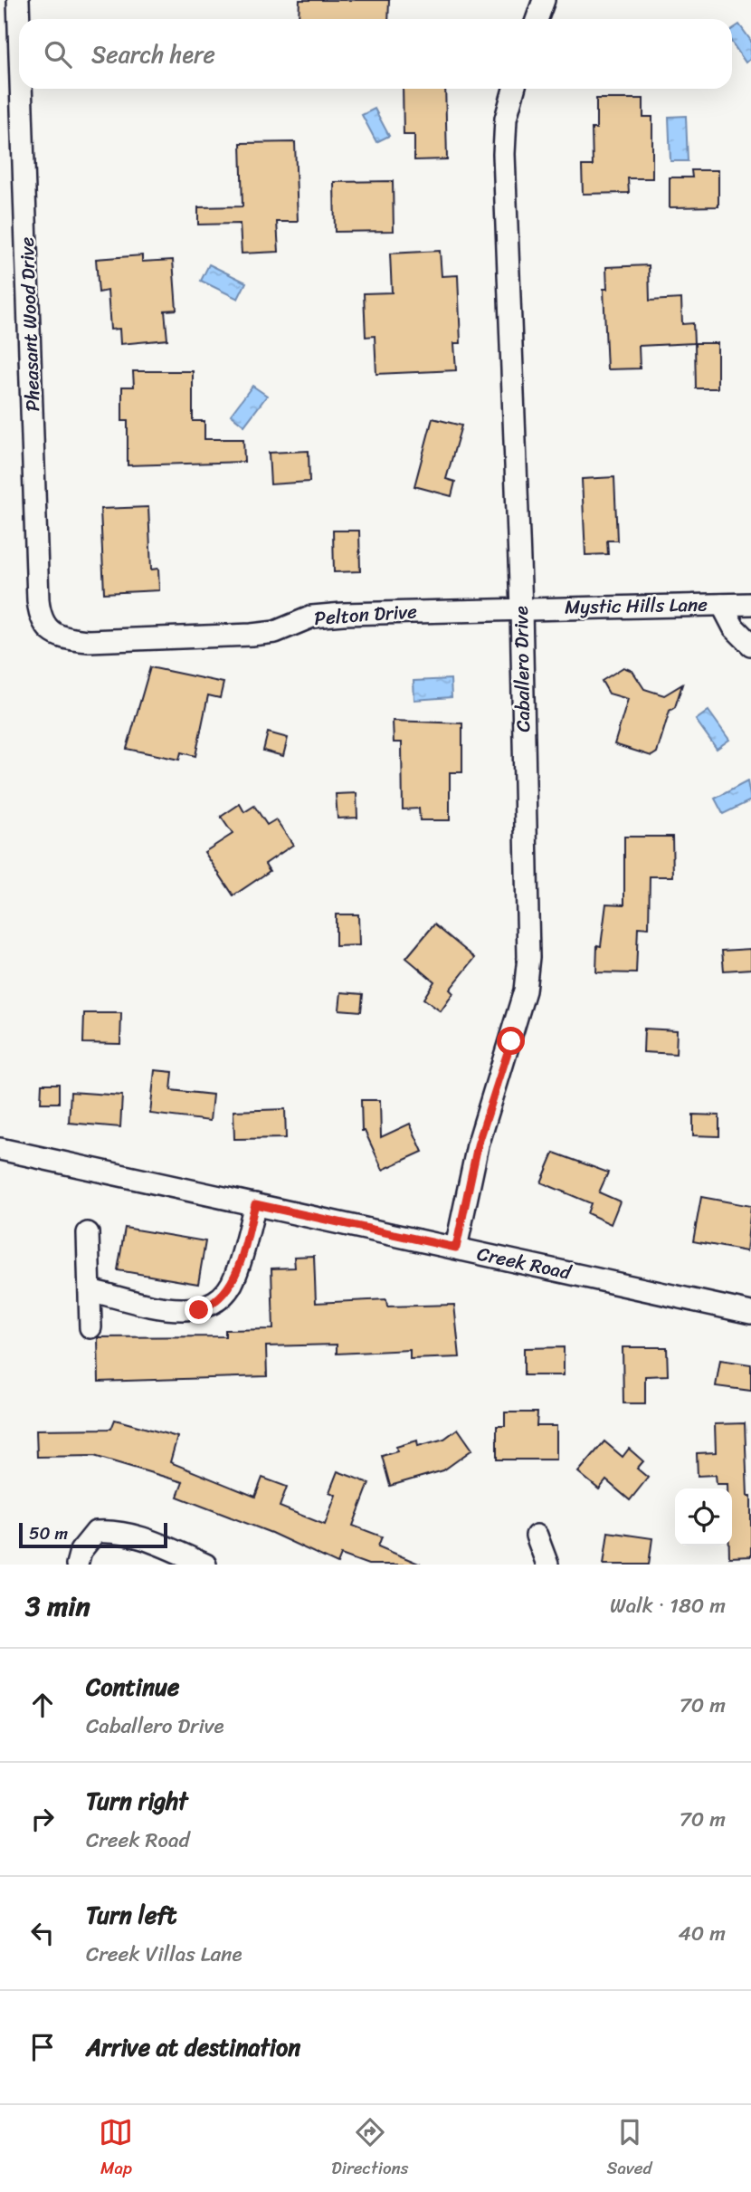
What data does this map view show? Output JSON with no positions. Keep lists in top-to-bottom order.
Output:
{
  "streets": {
    "street": [
      "Pheasant Wood Drive",
      "Mystic Hills Lane",
      "Pelton Drive",
      "Caballero Drive",
      "Creek Road"
    ]
  },
  "crossings": [
    ["Pheasant Wood Drive", "Pelton Drive"],
    ["Mystic Hills Lane", "Pelton Drive"],
    ["Mystic Hills Lane", "Caballero Drive"],
    ["Pelton Drive", "Caballero Drive"],
    ["Caballero Drive", "Creek Road"]
  ],
  "scale_bar": "50 m",
  "page": {
    "search": "Search here",
    "scale": "50 m",
    "heading": ["3 min", "Walk · 180 m"],
    "list": [
      ["Continue", "Caballero Drive", "70 m"],
      ["Turn right", "Creek Road", "70 m"],
      ["Turn left", "Creek Villas Lane", "40 m"],
      "Arrive at destination"
    ],
    "nav": ["Map", "Directions", "Saved"]
  }
}
